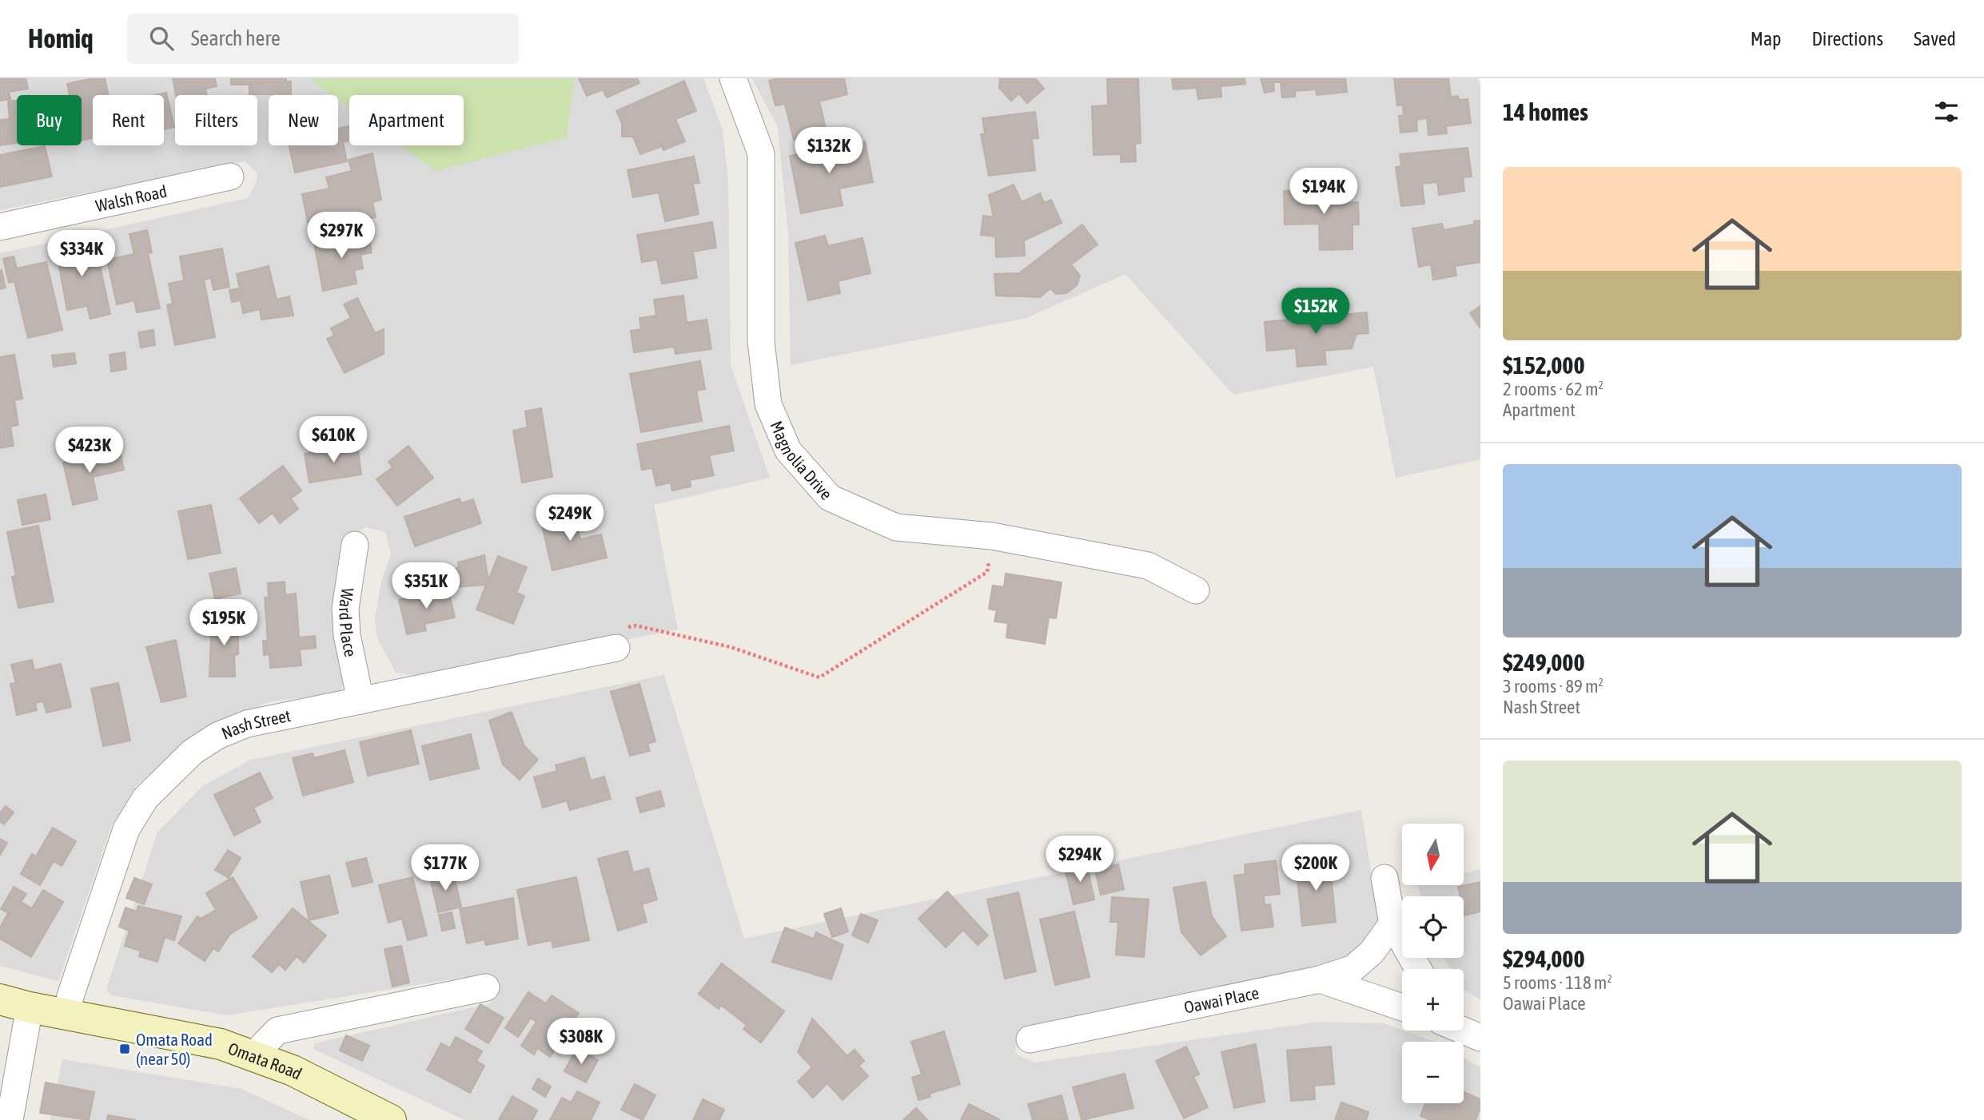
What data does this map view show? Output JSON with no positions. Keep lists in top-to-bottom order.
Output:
{
  "streets": {
    "main road": ["Omata Road"],
    "street": [
      "Walsh Road",
      "Magnolia Drive",
      "Ward Place",
      "Nash Street",
      "Oawai Place"
    ]
  },
  "crossings": [
    ["Ward Place", "Nash Street"],
    ["Nash Street", "Omata Road"]
  ],
  "places": {
    "transit": ["Omata Road (near 50)"]
  },
  "north": "bottom",
  "page": {
    "header": "Homiq",
    "search": "Search here",
    "nav": ["Map", "Directions", "Saved"],
    "heading": "14 homes",
    "chip": [
      "Buy",
      "Rent",
      "Filters",
      "New",
      "Apartment"
    ],
    "price": [
      "$132K",
      "$194K",
      "$297K",
      "$334K",
      "$152K",
      "$610K",
      "$423K",
      "$249K",
      "$351K",
      "$195K",
      "$294K",
      "$177K",
      "$200K",
      "$308K"
    ],
    "list": [
      {
        "name": "$152,000",
        "note": "2 rooms · 62 m² · Apartment"
      },
      {
        "name": "$249,000",
        "note": "3 rooms · 89 m² · Nash Street"
      },
      {
        "name": "$294,000",
        "note": "5 rooms · 118 m² · Oawai Place"
      }
    ],
    "map_buttons": ["+", "−"]
  }
}
